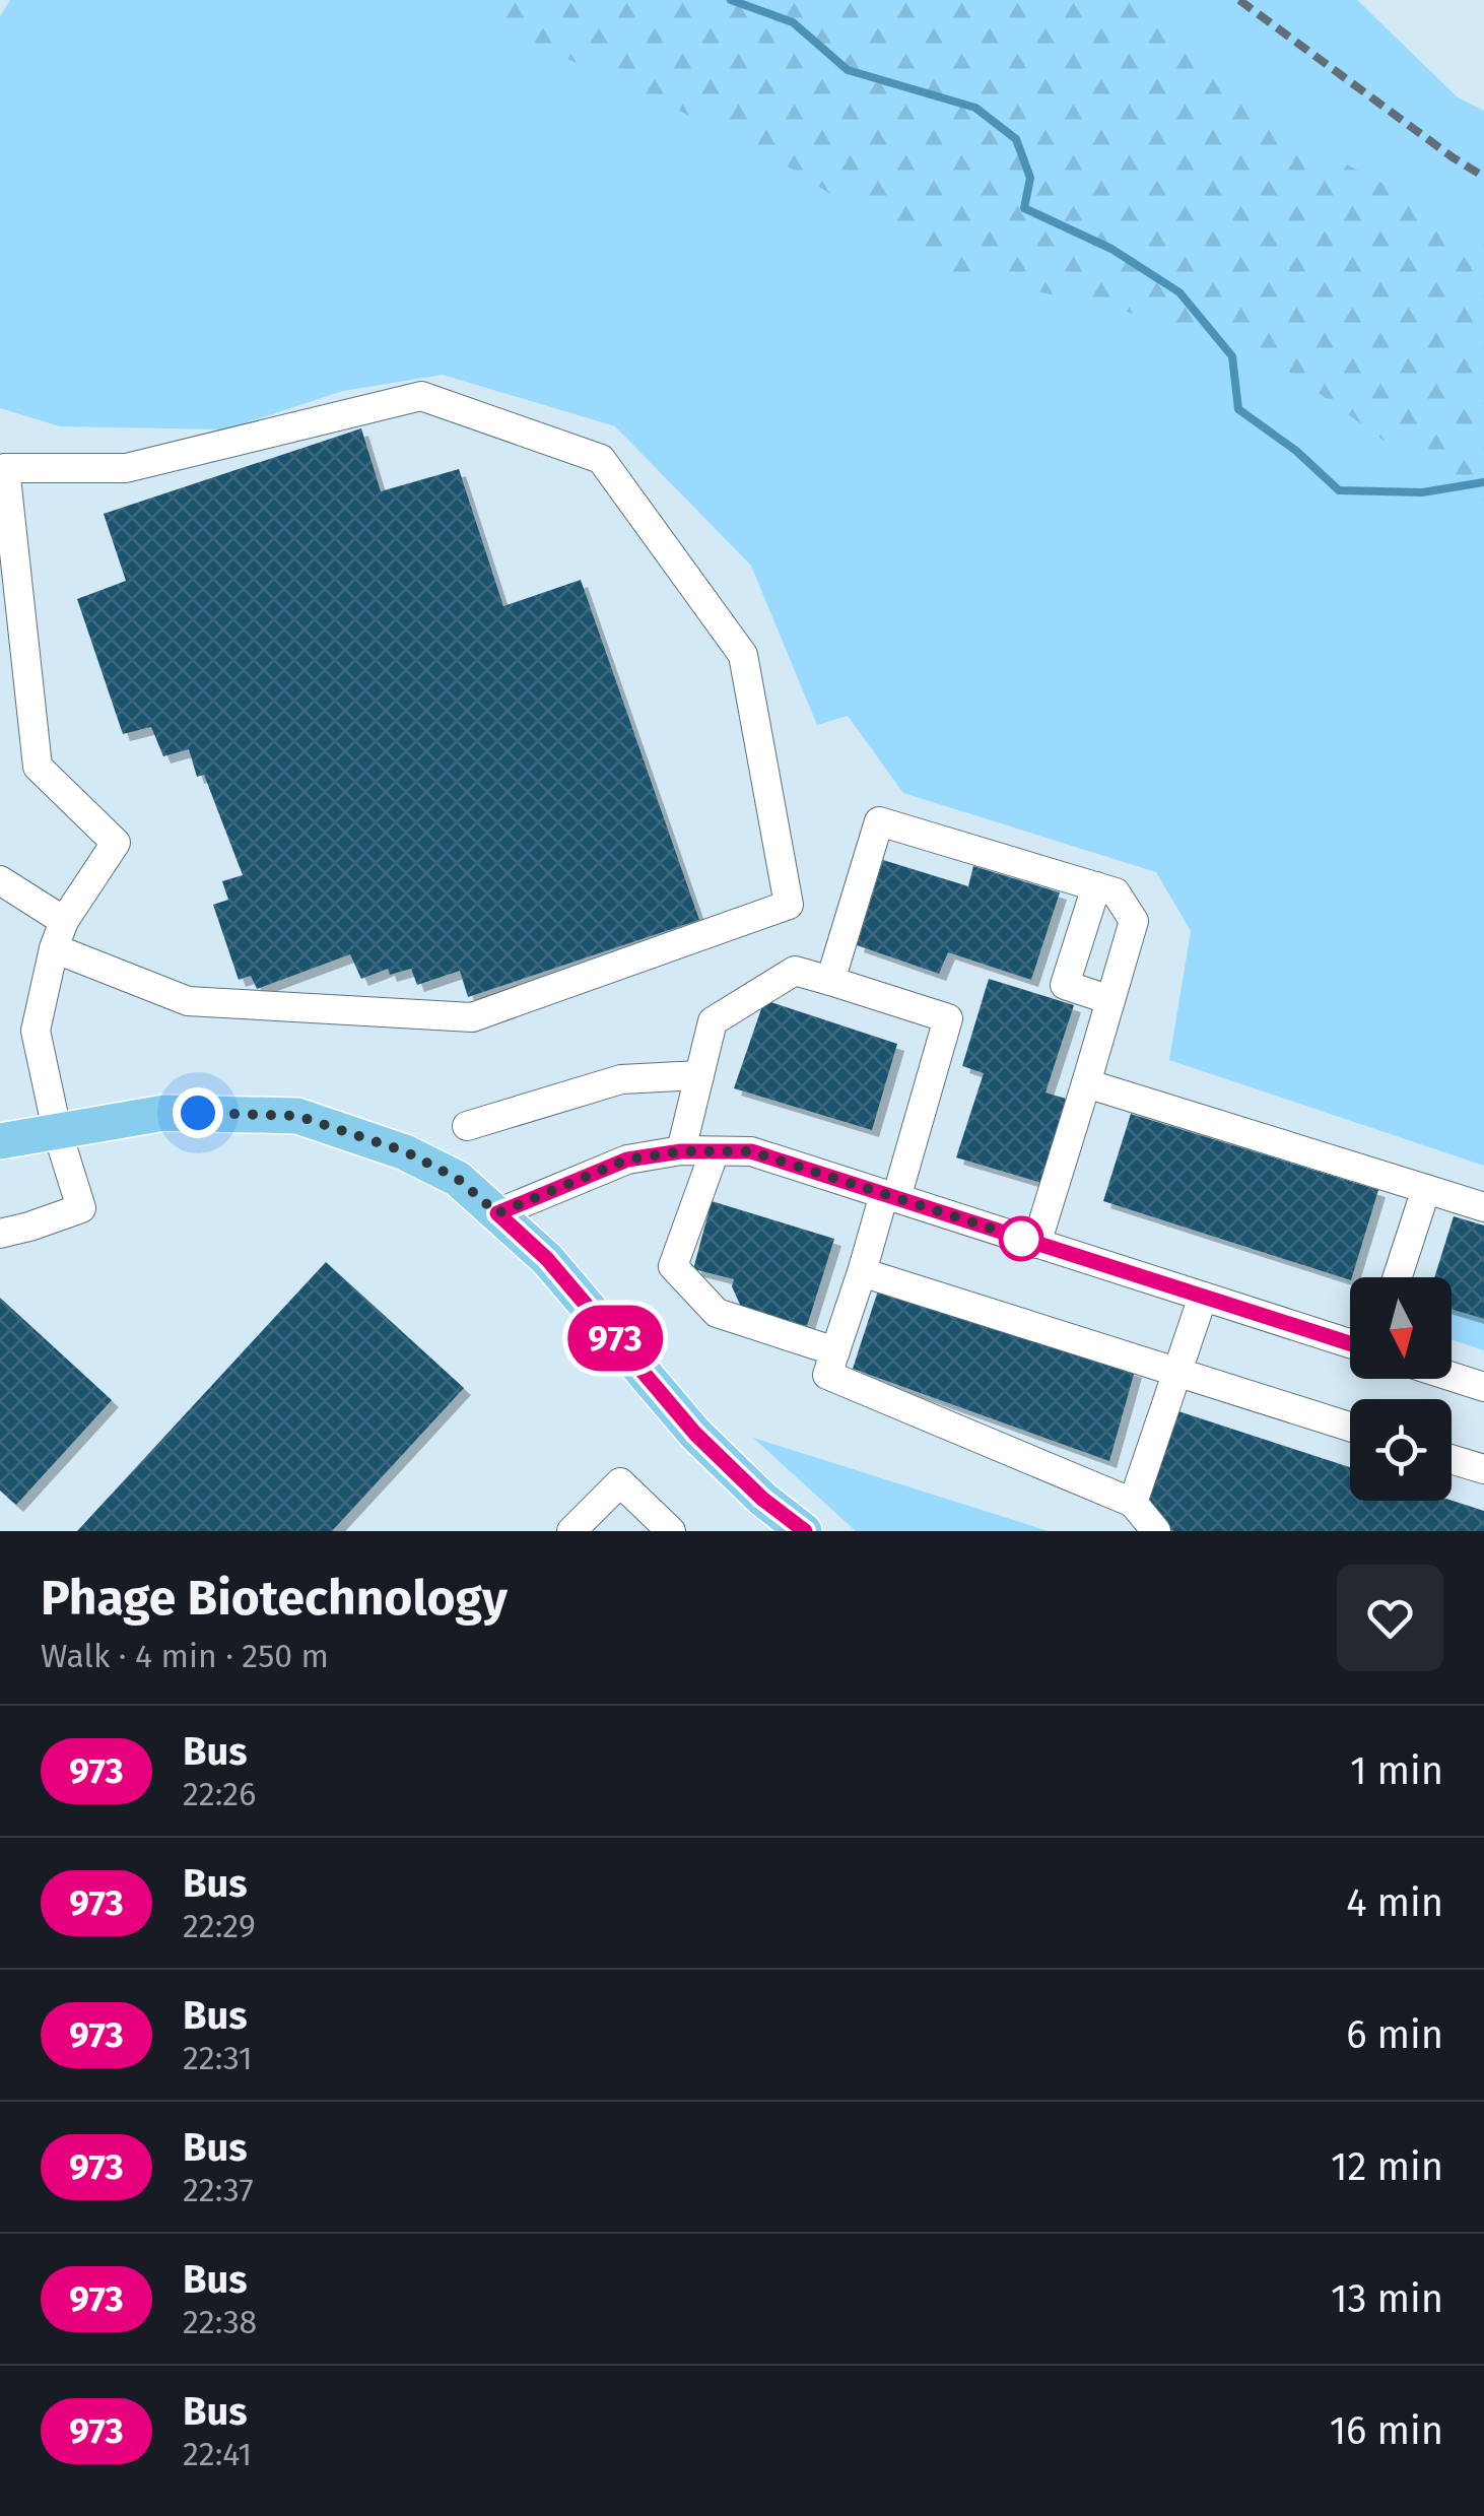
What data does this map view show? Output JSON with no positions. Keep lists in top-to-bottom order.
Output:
{
  "lines": ["bus line 973"],
  "north": "bottom",
  "page": {
    "on_map": "973",
    "heading": ["Phage Biotechnology", "Walk · 4 min · 250 m"],
    "list": [
      {
        "mark": "973",
        "name": "Bus",
        "note": "22:26",
        "value": "1 min"
      },
      {
        "mark": "973",
        "name": "Bus",
        "note": "22:29",
        "value": "4 min"
      },
      {
        "mark": "973",
        "name": "Bus",
        "note": "22:31",
        "value": "6 min"
      },
      {
        "mark": "973",
        "name": "Bus",
        "note": "22:37",
        "value": "12 min"
      },
      {
        "mark": "973",
        "name": "Bus",
        "note": "22:38",
        "value": "13 min"
      },
      {
        "mark": "973",
        "name": "Bus",
        "note": "22:41",
        "value": "16 min"
      }
    ]
  }
}
